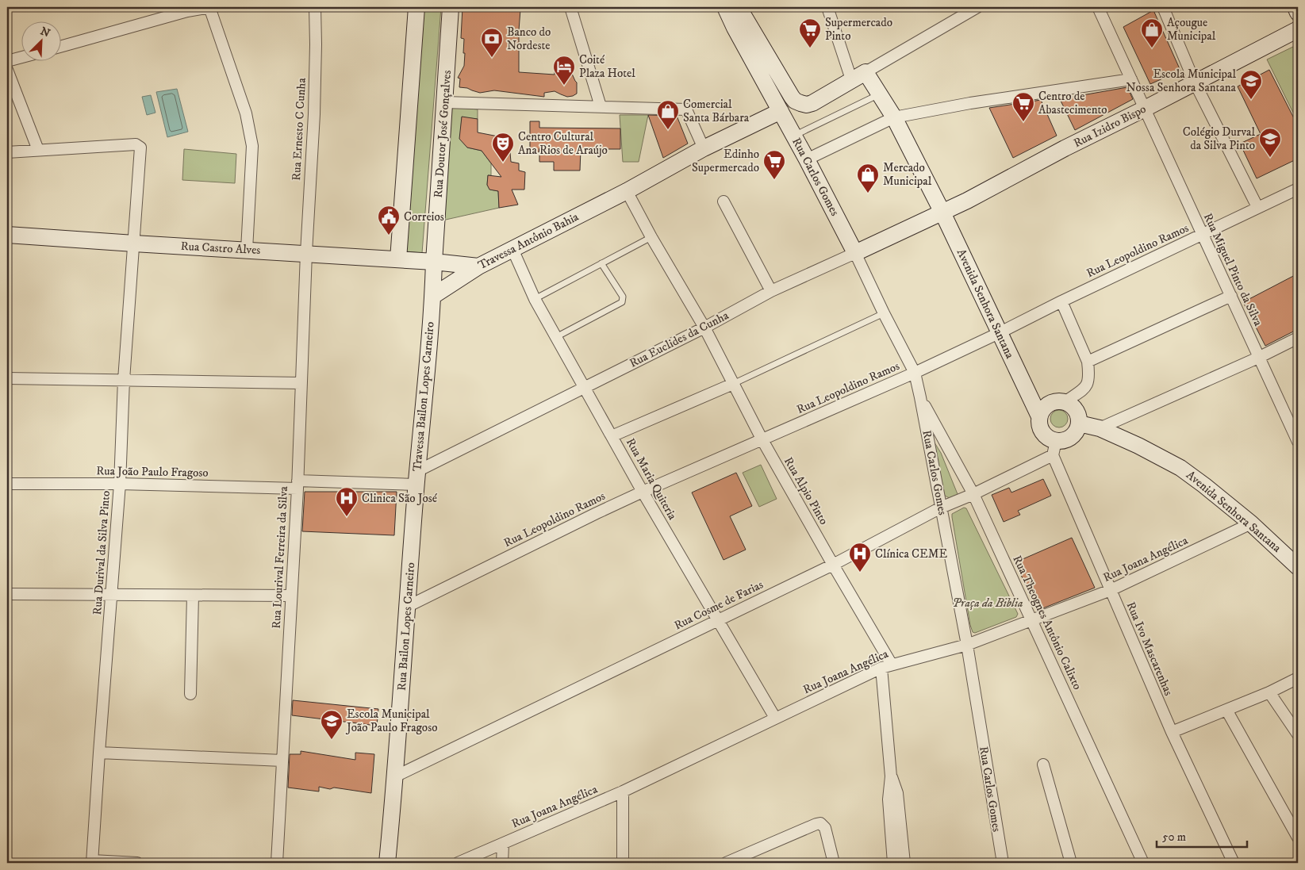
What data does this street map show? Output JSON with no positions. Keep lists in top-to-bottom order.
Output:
{
  "streets": {
    "street": [
      "Rua Izidro Bispo",
      "Rua Ernesto C Cunha",
      "Rua Doutor José Gonçalves",
      "Rua Carlos Gomes",
      "Travessa Antônio Bahia",
      "Rua Castro Alves",
      "Rua Leopoldino Ramos",
      "Rua Miguel Pinto da Silva",
      "Avenida Senhora Santana",
      "Rua Euclides da Cunha",
      "Travessa Bailon Lopes Carneiro",
      "Rua João Paulo Fragoso",
      "Rua Maria Quiteria",
      "Rua Alpio Pinto",
      "Rua Durival da Silva Pinto",
      "Rua Lourival Ferreira da Silva",
      "Rua Joana Angélica",
      "Rua Cosme de Farias",
      "Rua Theognes Antônio Calixto",
      "Rua Bailon Lopes Carneiro",
      "Rua Ivo Mascarenhas"
    ]
  },
  "crossings": [
    ["Rua Izidro Bispo", "Rua Miguel Pinto da Silva"],
    ["Rua Izidro Bispo", "Avenida Senhora Santana"],
    ["Rua Izidro Bispo", "Rua Euclides da Cunha"],
    ["Rua Ernesto C Cunha", "Rua Castro Alves"],
    ["Rua Ernesto C Cunha", "Rua Lourival Ferreira da Silva"],
    ["Rua Doutor José Gonçalves", "Rua Castro Alves"],
    ["Rua Doutor José Gonçalves", "Travessa Bailon Lopes Carneiro"],
    ["Rua Carlos Gomes", "Travessa Antônio Bahia"],
    ["Rua Carlos Gomes", "Rua Leopoldino Ramos"],
    ["Rua Carlos Gomes", "Rua Euclides da Cunha"],
    ["Rua Carlos Gomes", "Rua Joana Angélica"],
    ["Rua Carlos Gomes", "Rua Cosme de Farias"],
    ["Rua Carlos Gomes", "Rua Theognes Antônio Calixto"],
    ["Travessa Antônio Bahia", "Rua Castro Alves"],
    ["Travessa Antônio Bahia", "Travessa Bailon Lopes Carneiro"],
    ["Travessa Antônio Bahia", "Rua Maria Quiteria"],
    ["Rua Castro Alves", "Travessa Bailon Lopes Carneiro"],
    ["Rua Castro Alves", "Rua Durival da Silva Pinto"],
    ["Rua Castro Alves", "Rua Lourival Ferreira da Silva"],
    ["Rua Leopoldino Ramos", "Rua Miguel Pinto da Silva"],
    ["Rua Leopoldino Ramos", "Avenida Senhora Santana"],
    ["Rua Leopoldino Ramos", "Rua Maria Quiteria"],
    ["Rua Leopoldino Ramos", "Rua Alpio Pinto"],
    ["Rua Leopoldino Ramos", "Rua Bailon Lopes Carneiro"],
    ["Avenida Senhora Santana", "Rua Euclides da Cunha"],
    ["Avenida Senhora Santana", "Rua Joana Angélica"],
    ["Avenida Senhora Santana", "Rua Cosme de Farias"],
    ["Avenida Senhora Santana", "Rua Ivo Mascarenhas"],
    ["Rua Euclides da Cunha", "Travessa Bailon Lopes Carneiro"],
    ["Rua Euclides da Cunha", "Rua Maria Quiteria"],
    ["Rua Euclides da Cunha", "Rua Alpio Pinto"],
    ["Rua Euclides da Cunha", "Rua Bailon Lopes Carneiro"],
    ["Travessa Bailon Lopes Carneiro", "Rua João Paulo Fragoso"],
    ["Travessa Bailon Lopes Carneiro", "Rua Lourival Ferreira da Silva"],
    ["Travessa Bailon Lopes Carneiro", "Rua Bailon Lopes Carneiro"],
    ["Rua João Paulo Fragoso", "Rua Durival da Silva Pinto"],
    ["Rua João Paulo Fragoso", "Rua Lourival Ferreira da Silva"],
    ["Rua Maria Quiteria", "Rua Joana Angélica"],
    ["Rua Maria Quiteria", "Rua Cosme de Farias"],
    ["Rua Alpio Pinto", "Rua Joana Angélica"],
    ["Rua Alpio Pinto", "Rua Cosme de Farias"],
    ["Rua Joana Angélica", "Rua Theognes Antônio Calixto"],
    ["Rua Joana Angélica", "Rua Ivo Mascarenhas"],
    ["Rua Cosme de Farias", "Rua Theognes Antônio Calixto"],
    ["Rua Cosme de Farias", "Rua Bailon Lopes Carneiro"],
    ["Rua Cosme de Farias", "Rua Ivo Mascarenhas"]
  ],
  "parks": ["Praça da Biblia"],
  "places": {
    "supermarket": ["Supermercado Pinto", "Centro de Abastecimento", "Edinho Supermercado"],
    "shop": ["Açougue Municipal", "Comercial Santa Bárbara", "Mercado Municipal"],
    "bank": ["Banco do Nordeste"],
    "hotel": ["Coité Plaza Hotel"],
    "school or university": ["Escola Municipal Nossa Senhora Santana", "Colégio Durval da Silva Pinto", "Escola Municipal João Paulo Fragoso"],
    "theatre": ["Centro Cultural Ana Rios de Araújo"],
    "public building": ["Correios"],
    "hospital": ["Clinica São José", "Clínica CEME"]
  },
  "scale_bar": "50 m",
  "north": "top right"
}
